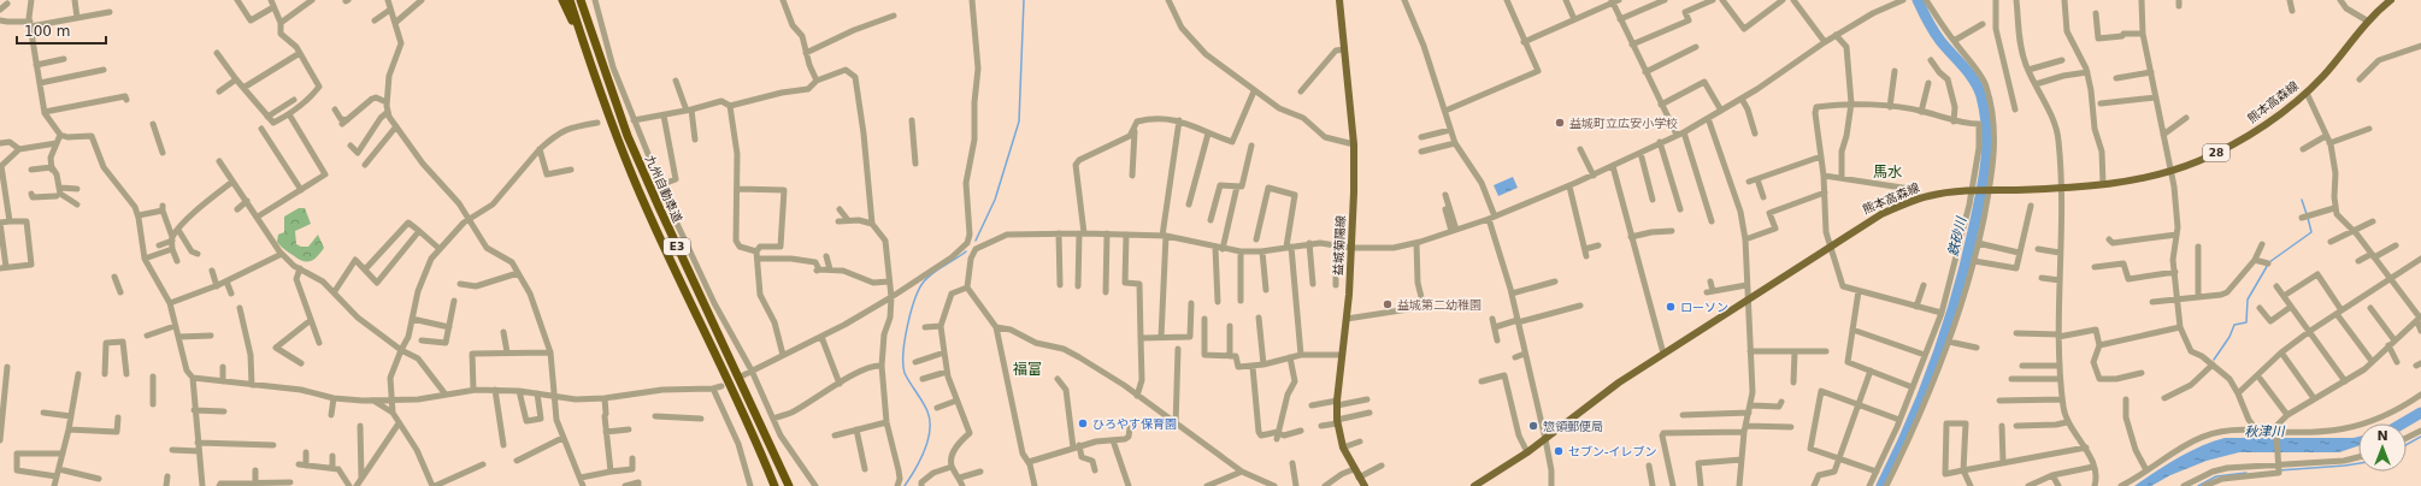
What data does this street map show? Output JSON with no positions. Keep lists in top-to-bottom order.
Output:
{
  "streets": {
    "highway": ["九州自動車道", "E3"],
    "main road": ["熊本高森線", "28", "益城菊陽線"]
  },
  "districts": ["馬水", "福富"],
  "water": ["鉄砂川", "秋津川"],
  "places": [
    "益城町立広安小学校",
    "益城第二幼稚園",
    "ローソン",
    "ひろやす保育園",
    "惣領郵便局",
    "セブン-イレブン"
  ],
  "scale_bar": "100 m",
  "north": "top"
}
